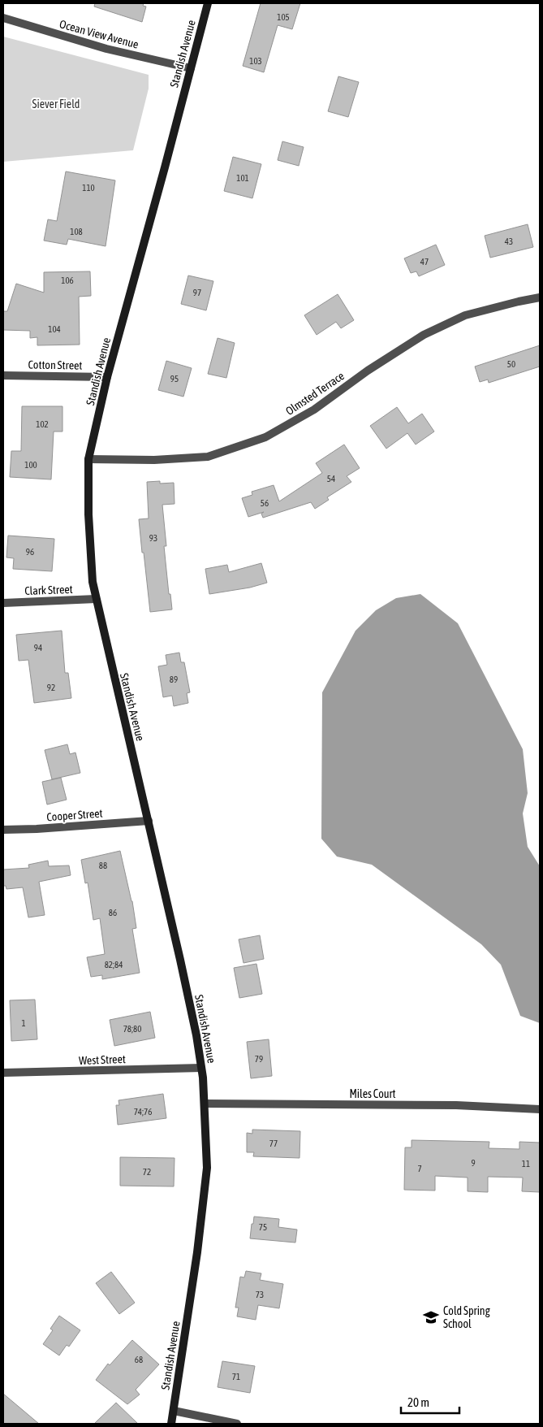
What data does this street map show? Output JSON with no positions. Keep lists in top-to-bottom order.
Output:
{
  "streets": {
    "street": [
      "Ocean View Avenue",
      "Standish Avenue",
      "Cotton Street",
      "Olmsted Terrace",
      "Clark Street",
      "Cooper Street",
      "West Street",
      "Miles Court"
    ]
  },
  "crossings": [
    ["Ocean View Avenue", "Standish Avenue"],
    ["Standish Avenue", "Cotton Street"],
    ["Standish Avenue", "Olmsted Terrace"],
    ["Standish Avenue", "Clark Street"],
    ["Standish Avenue", "Cooper Street"],
    ["Standish Avenue", "West Street"],
    ["Standish Avenue", "Miles Court"]
  ],
  "parks": ["Siever Field"],
  "places": {
    "school or university": ["Cold Spring School"]
  },
  "house_numbers": [
    "105",
    "103",
    "101",
    "110",
    "108",
    "43",
    "47",
    "106",
    "97",
    "104",
    "50",
    "95",
    "102",
    "100",
    "54",
    "56",
    "93",
    "96",
    "94",
    "89",
    "92",
    "88",
    "86",
    "82;84",
    "1",
    "78;80",
    "79",
    "74;76",
    "77",
    "9",
    "11",
    "7",
    "72",
    "75",
    "73",
    "68",
    "71"
  ],
  "scale_bar": "20 m"
}
